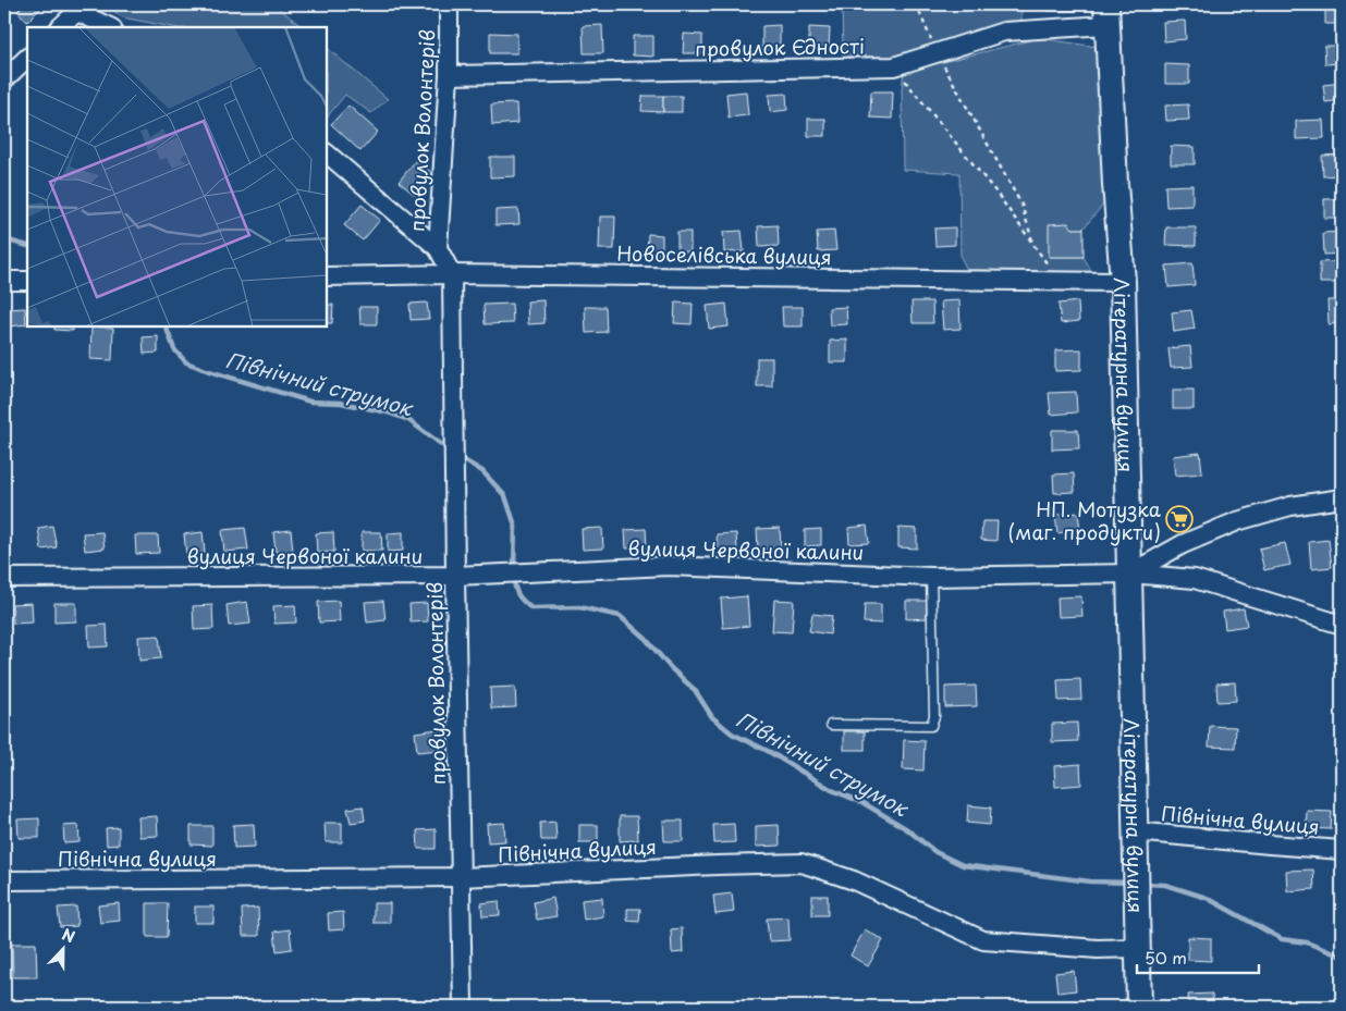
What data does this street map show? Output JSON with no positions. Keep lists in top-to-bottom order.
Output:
{
  "streets": {
    "street": [
      "провулок Єдності",
      "провулок Волонтерів",
      "Новоселівська вулиця",
      "Літературна вулиця",
      "вулиця Червоної калини",
      "Північна вулиця"
    ]
  },
  "crossings": [
    ["провулок Єдності", "провулок Волонтерів"],
    ["провулок Єдності", "Літературна вулиця"],
    ["провулок Волонтерів", "Новоселівська вулиця"],
    ["провулок Волонтерів", "вулиця Червоної калини"],
    ["провулок Волонтерів", "Північна вулиця"],
    ["Новоселівська вулиця", "Літературна вулиця"],
    ["Літературна вулиця", "вулиця Червоної калини"],
    ["Літературна вулиця", "Північна вулиця"]
  ],
  "water": ["Північний струмок"],
  "places": {
    "supermarket": ["НП. Мотузка (маг. продукти)"]
  },
  "scale_bar": "50 m",
  "north": "top"
}
